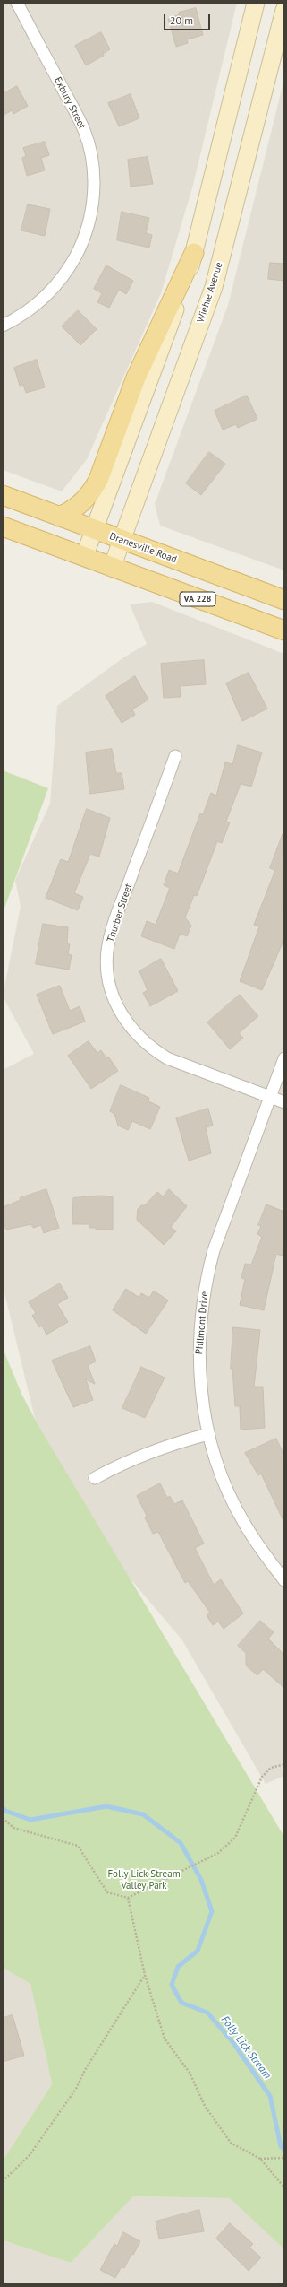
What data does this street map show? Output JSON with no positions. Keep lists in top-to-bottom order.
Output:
{
  "streets": {
    "main road": ["Wiehle Avenue", "Dranesville Road", "VA 228"],
    "street": ["Exbury Street", "Thurber Street", "Philmont Drive"]
  },
  "crossings": [
    ["Wiehle Avenue", "Dranesville Road"],
    ["Wiehle Avenue", "VA 228"],
    ["Thurber Street", "Philmont Drive"]
  ],
  "water": ["Folly Lick Stream"],
  "parks": ["Folly Lick Stream Valley Park"],
  "scale_bar": "20 m"
}
